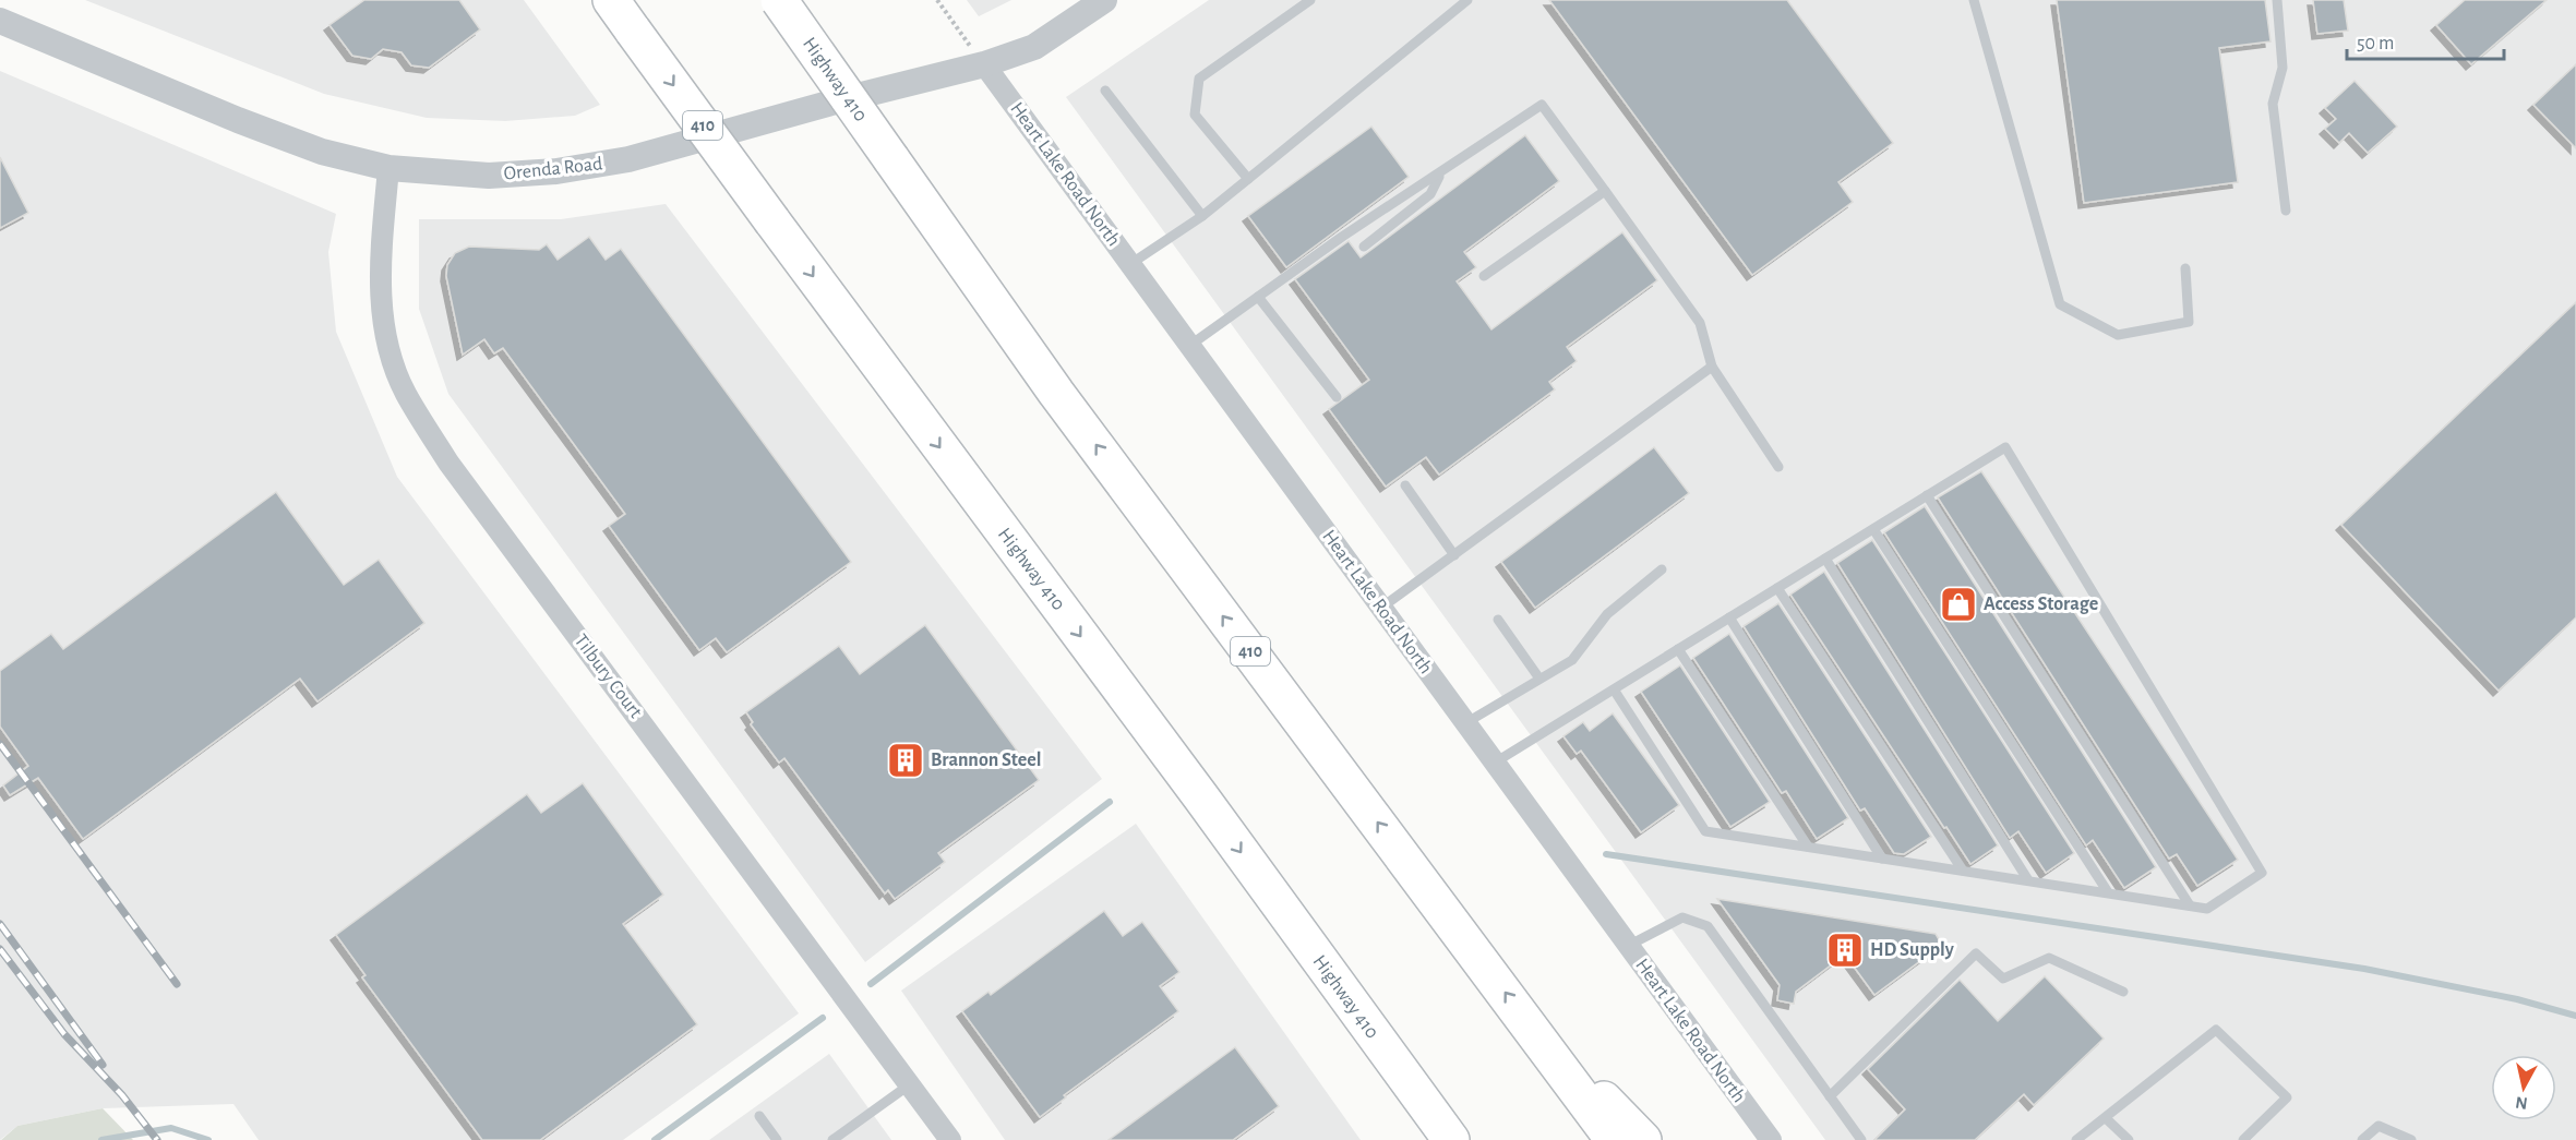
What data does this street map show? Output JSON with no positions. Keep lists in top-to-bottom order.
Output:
{
  "streets": {
    "highway": ["Highway 410", "410"],
    "street": ["Orenda Road", "Heart Lake Road North", "Tilbury Court"]
  },
  "crossings": [
    ["Orenda Road", "Heart Lake Road North"],
    ["Orenda Road", "Tilbury Court"]
  ],
  "places": {
    "shop": ["Access Storage"],
    "building": ["Brannon Steel", "HD Supply"]
  },
  "scale_bar": "50 m",
  "north": "bottom"
}
